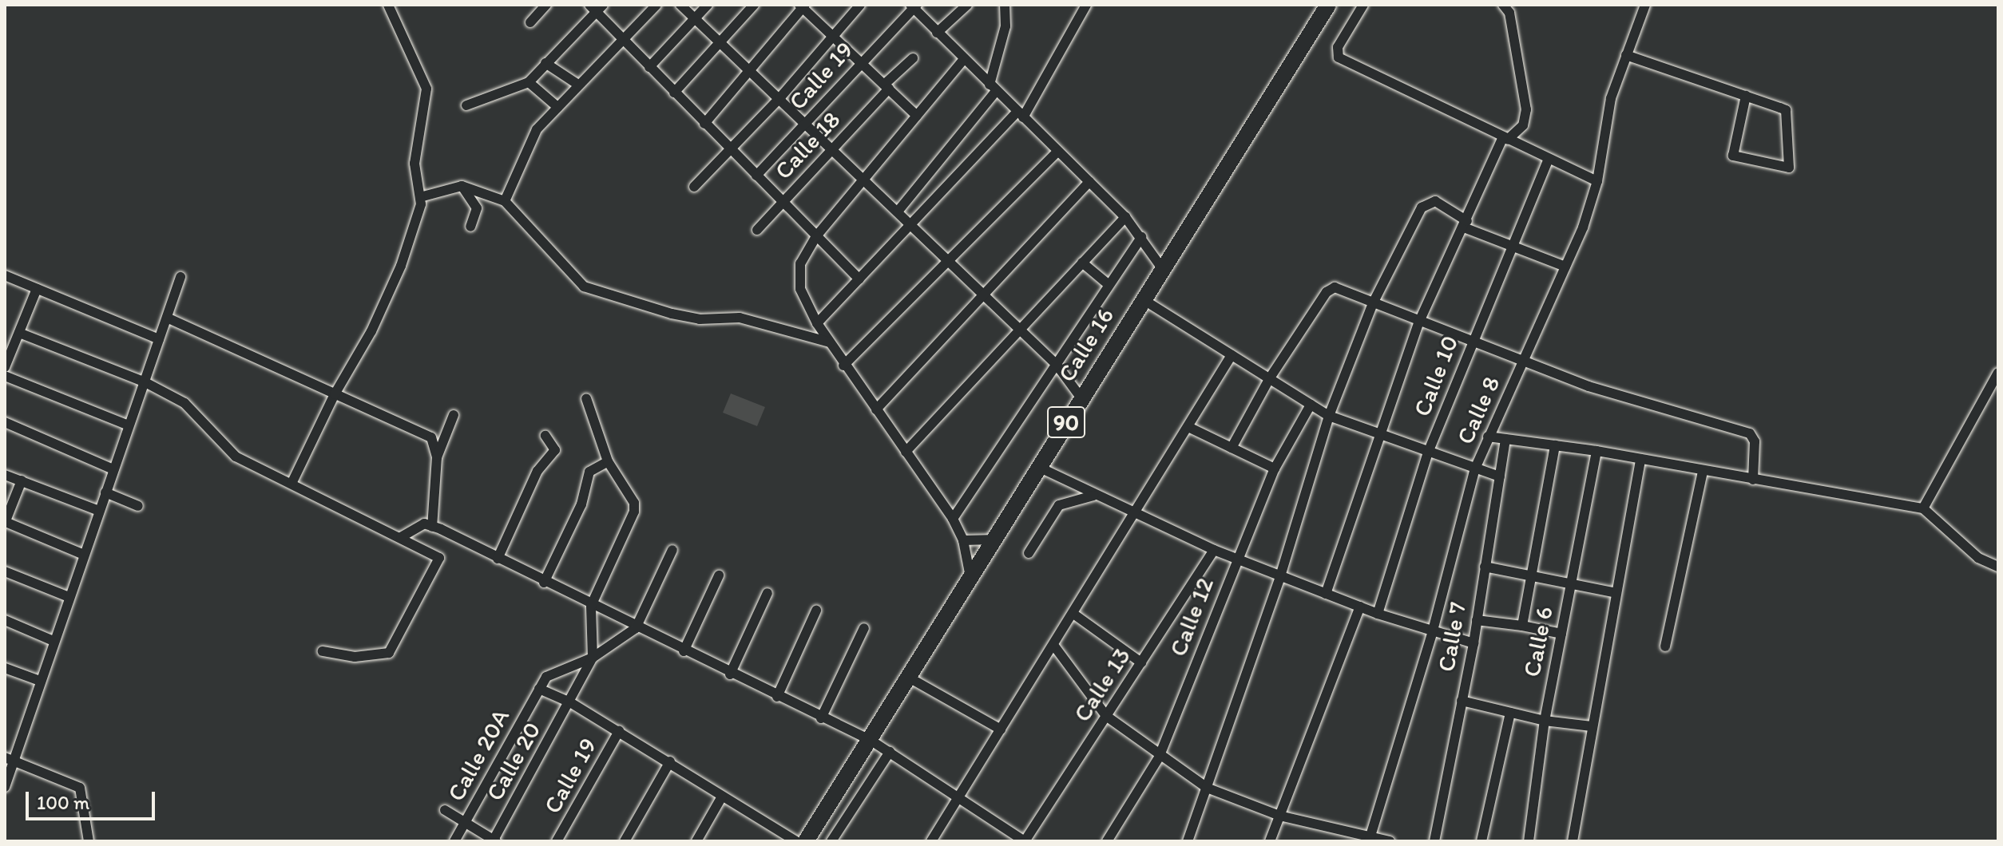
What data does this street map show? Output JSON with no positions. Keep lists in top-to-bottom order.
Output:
{
  "streets": {
    "highway": ["Calle 16", "90"],
    "street": [
      "Calle 19",
      "Calle 18",
      "Calle 10",
      "Calle 8",
      "Calle 12",
      "Calle 7",
      "Calle 6",
      "Calle 13",
      "Calle 20A",
      "Calle 20"
    ]
  },
  "scale_bar": "100 m"
}
